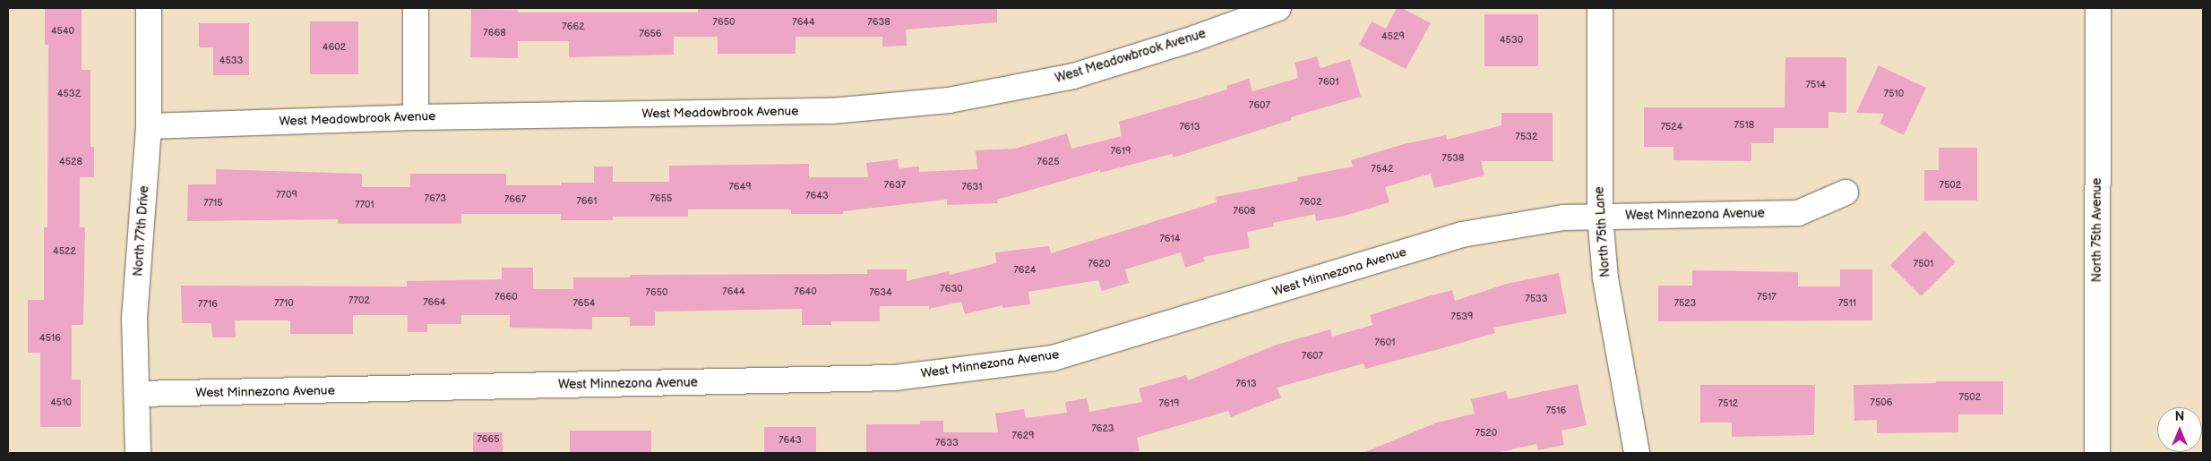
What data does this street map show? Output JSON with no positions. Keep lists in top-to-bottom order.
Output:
{
  "streets": {
    "street": [
      "West Meadowbrook Avenue",
      "West Minnezona Avenue",
      "North 75th Avenue",
      "North 77th Drive",
      "North 75th Lane"
    ]
  },
  "crossings": [
    ["West Meadowbrook Avenue", "North 77th Drive"],
    ["West Minnezona Avenue", "North 77th Drive"],
    ["West Minnezona Avenue", "North 75th Lane"]
  ],
  "house_numbers": [
    "7650",
    "7644",
    "7638",
    "7662",
    "4540",
    "7668",
    "7656",
    "4529",
    "4530",
    "4602",
    "4533",
    "7601",
    "7514",
    "4532",
    "7510",
    "7607",
    "7518",
    "7613",
    "7524",
    "7532",
    "7619",
    "7538",
    "4528",
    "7625",
    "7542",
    "7637",
    "7502",
    "7649",
    "7631",
    "7709",
    "7643",
    "7673",
    "7655",
    "7667",
    "7661",
    "7602",
    "7715",
    "7701",
    "7608",
    "7614",
    "4522",
    "7620",
    "7501",
    "7624",
    "7630",
    "7644",
    "7640",
    "7650",
    "7634",
    "7660",
    "7517",
    "7533",
    "7702",
    "7664",
    "7710",
    "7654",
    "7523",
    "7511",
    "7716",
    "7539",
    "4516",
    "7601",
    "7607",
    "7613",
    "7502",
    "4510",
    "7506",
    "7619",
    "7512",
    "7516",
    "7623",
    "7520",
    "7629",
    "7665",
    "7643",
    "7633"
  ],
  "north": "top"
}
